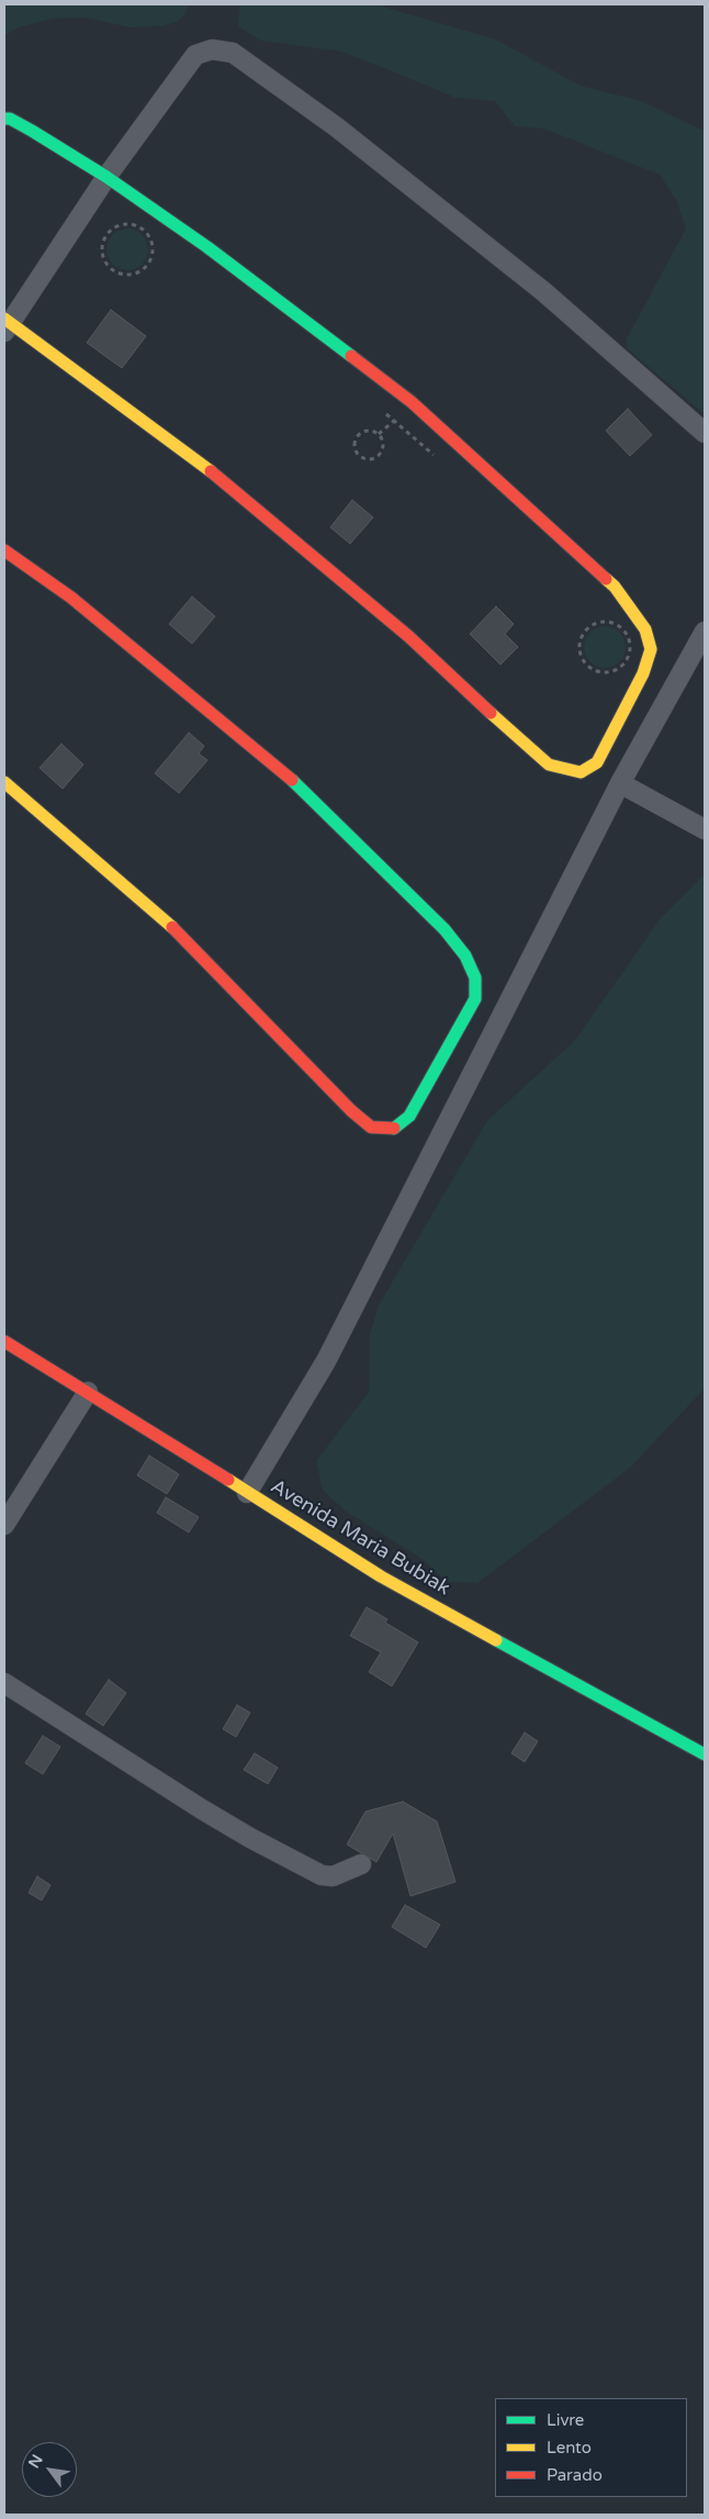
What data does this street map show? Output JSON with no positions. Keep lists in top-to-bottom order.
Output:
{
  "streets": {
    "street": ["Avenida Maria Bubiak"]
  },
  "legend": ["Livre", "Lento", "Parado"],
  "north": "top left"
}
